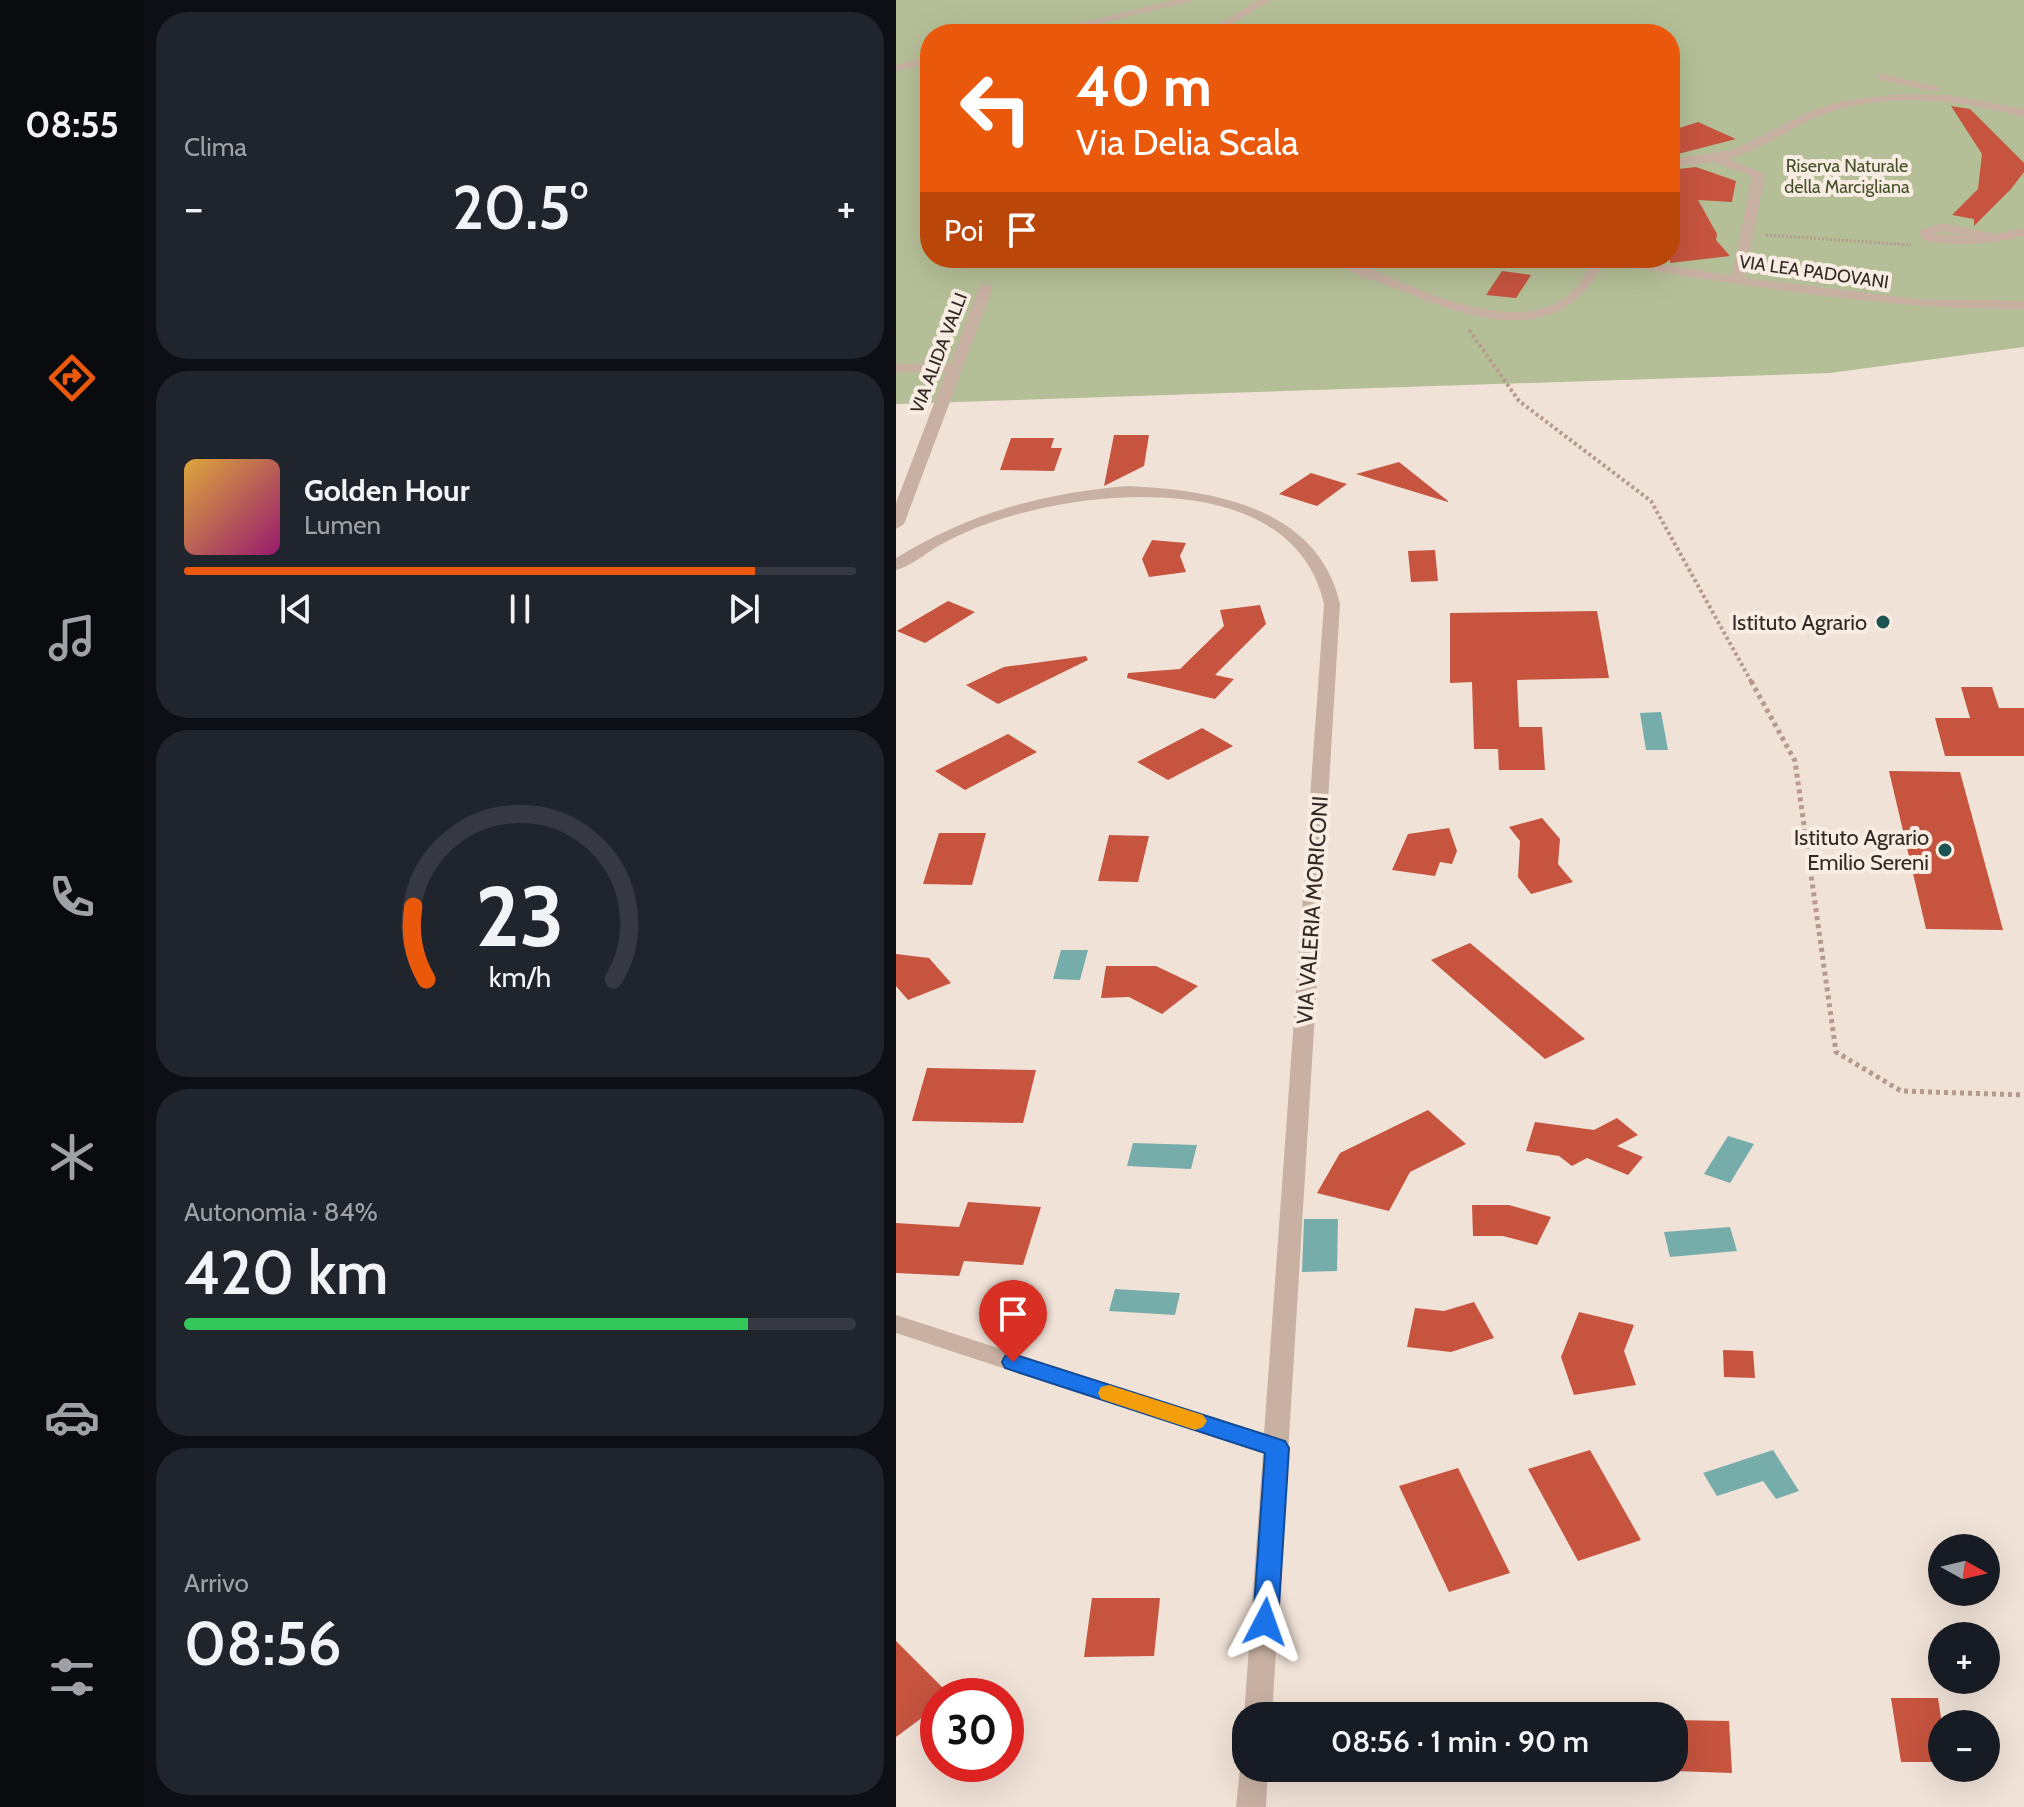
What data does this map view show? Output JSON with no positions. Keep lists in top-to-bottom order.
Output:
{
  "streets": {
    "street": ["VIA LEA PADOVANI", "VIA ALIDA VALLI", "VIA VALERIA MORICONI"]
  },
  "parks": ["Riserva Naturale della Marcigliana"],
  "places": ["Istituto Agrario", "Istituto Agrario Emilio Sereni"],
  "north": "right",
  "page": {
    "tabs": "08:55",
    "tile": [
      "Clima",
      ["Autonomia · 84%", "420 km"],
      ["Arrivo", "08:56"]
    ],
    "turn": ["40 m", "Via Delia Scala"],
    "heat": ["−", "20.5°", "+"],
    "then": "Poi",
    "song": ["Golden Hour", "Lumen"],
    "map_buttons": ["+", "−"],
    "limit": "30",
    "trip": "08:56 · 1 min · 90 m",
    "gauge": ["23", "km/h"]
  }
}
